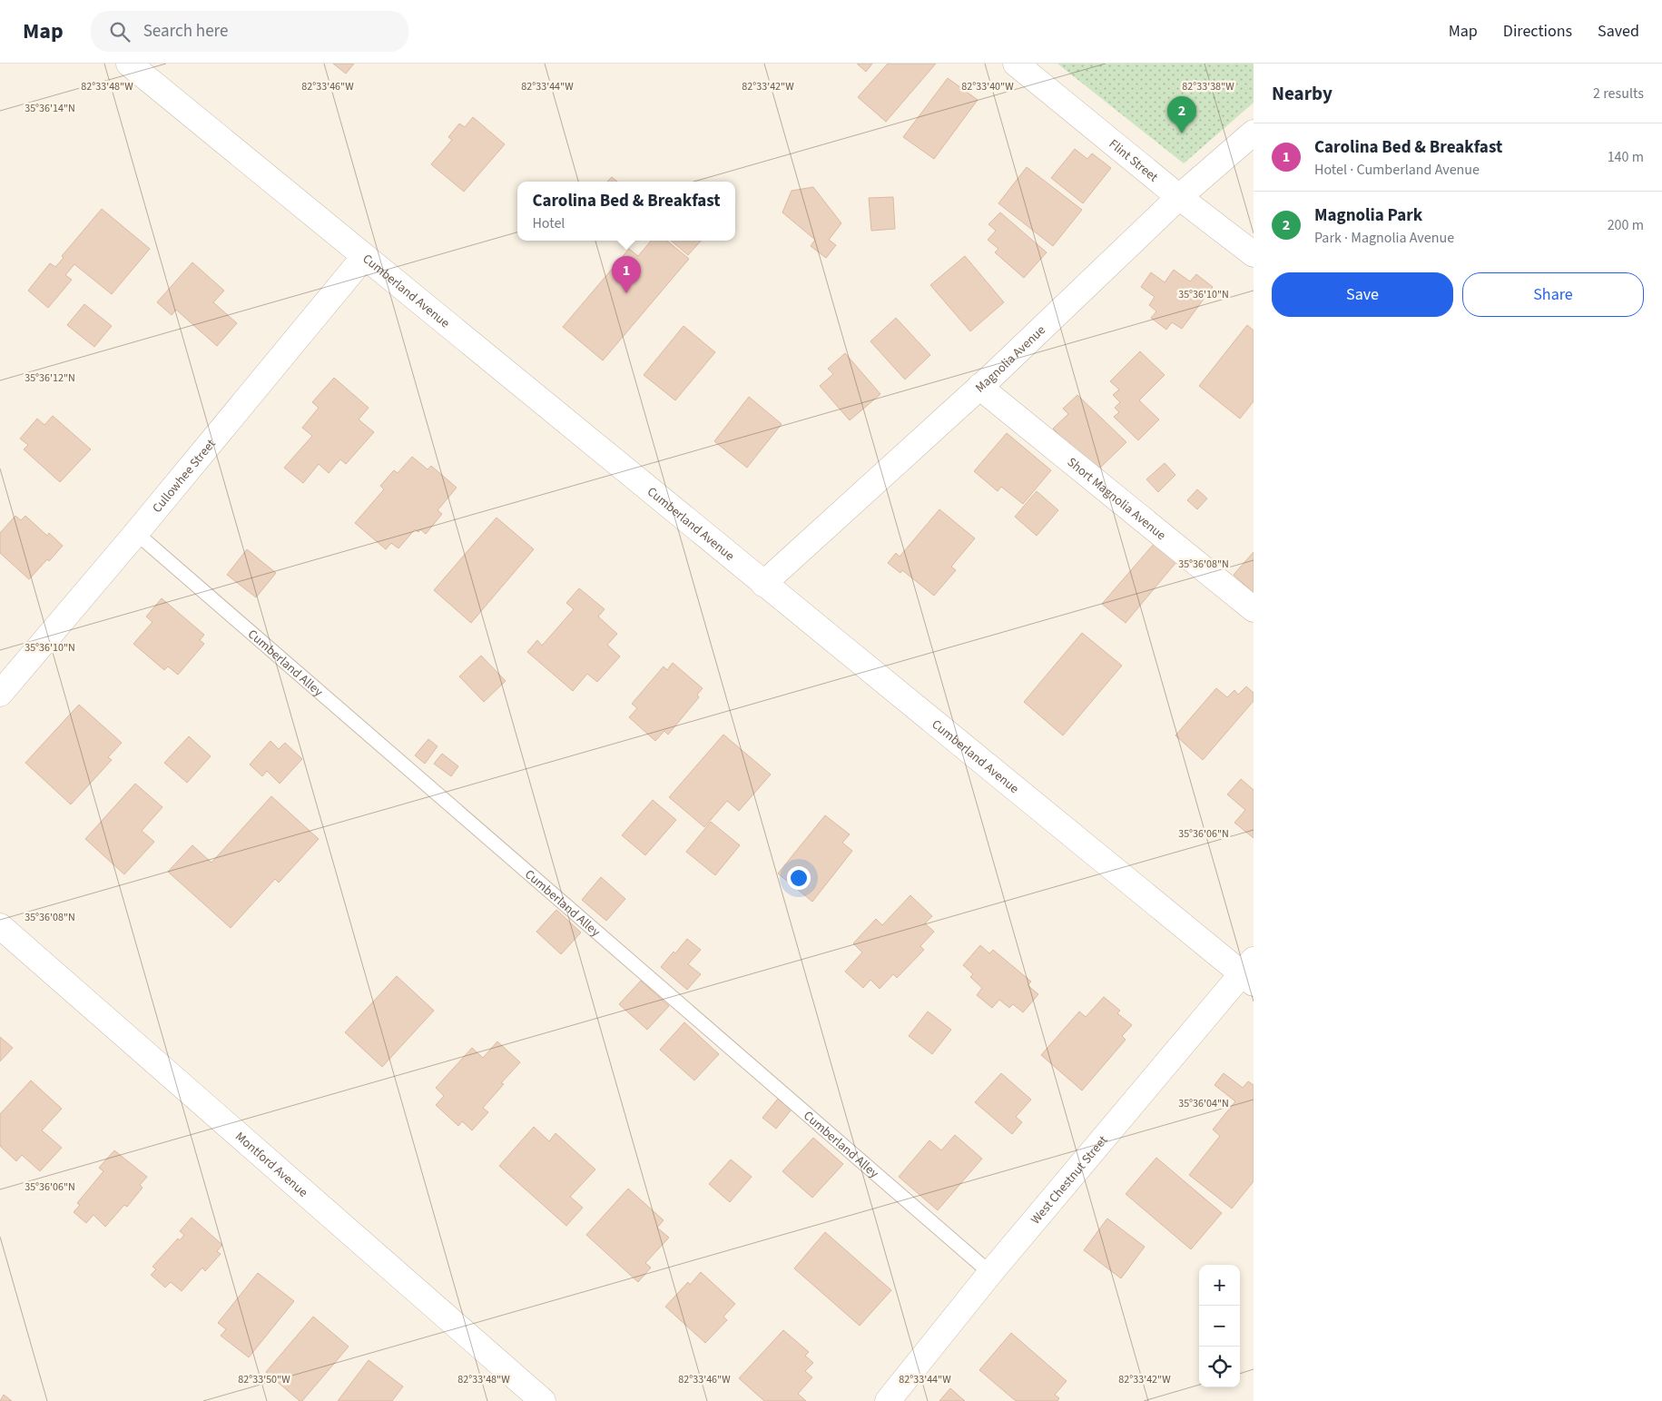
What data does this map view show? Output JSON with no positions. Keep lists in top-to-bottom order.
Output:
{
  "streets": {
    "street": [
      "Flint Street",
      "Cumberland Avenue",
      "Magnolia Avenue",
      "Cullowhee Street",
      "Short Magnolia Avenue",
      "Montford Avenue",
      "West Chestnut Street"
    ],
    "lane": ["Cumberland Alley"]
  },
  "crossings": [
    ["Flint Street", "Magnolia Avenue"],
    ["Cumberland Avenue", "Magnolia Avenue"],
    ["Cumberland Avenue", "Cullowhee Street"],
    ["Cumberland Avenue", "West Chestnut Street"],
    ["Magnolia Avenue", "Short Magnolia Avenue"],
    ["Cullowhee Street", "Cumberland Alley"],
    ["Cumberland Alley", "West Chestnut Street"]
  ],
  "page": {
    "header": "Map",
    "search": "Search here",
    "nav": ["Map", "Directions", "Saved"],
    "heading": ["Nearby", "2 results"],
    "pins": ["2", "1"],
    "list": [
      {
        "mark": "1",
        "name": "Carolina Bed & Breakfast",
        "note": "Hotel · Cumberland Avenue",
        "value": "140 m"
      },
      {
        "mark": "2",
        "name": "Magnolia Park",
        "note": "Park · Magnolia Avenue",
        "value": "200 m"
      }
    ],
    "popup": ["Carolina Bed & Breakfast", "Hotel"],
    "buttons": ["Save", "Share"],
    "map_buttons": ["+", "−"]
  },
  "coordinates": [
    "82°33'48\"W",
    "82°33'46\"W",
    "82°33'44\"W",
    "82°33'42\"W",
    "82°33'40\"W",
    "82°33'38\"W",
    "35°36'14\"N",
    "35°36'10\"N",
    "35°36'12\"N",
    "35°36'08\"N",
    "35°36'06\"N",
    "35°36'04\"N",
    "82°33'50\"W"
  ]
}
